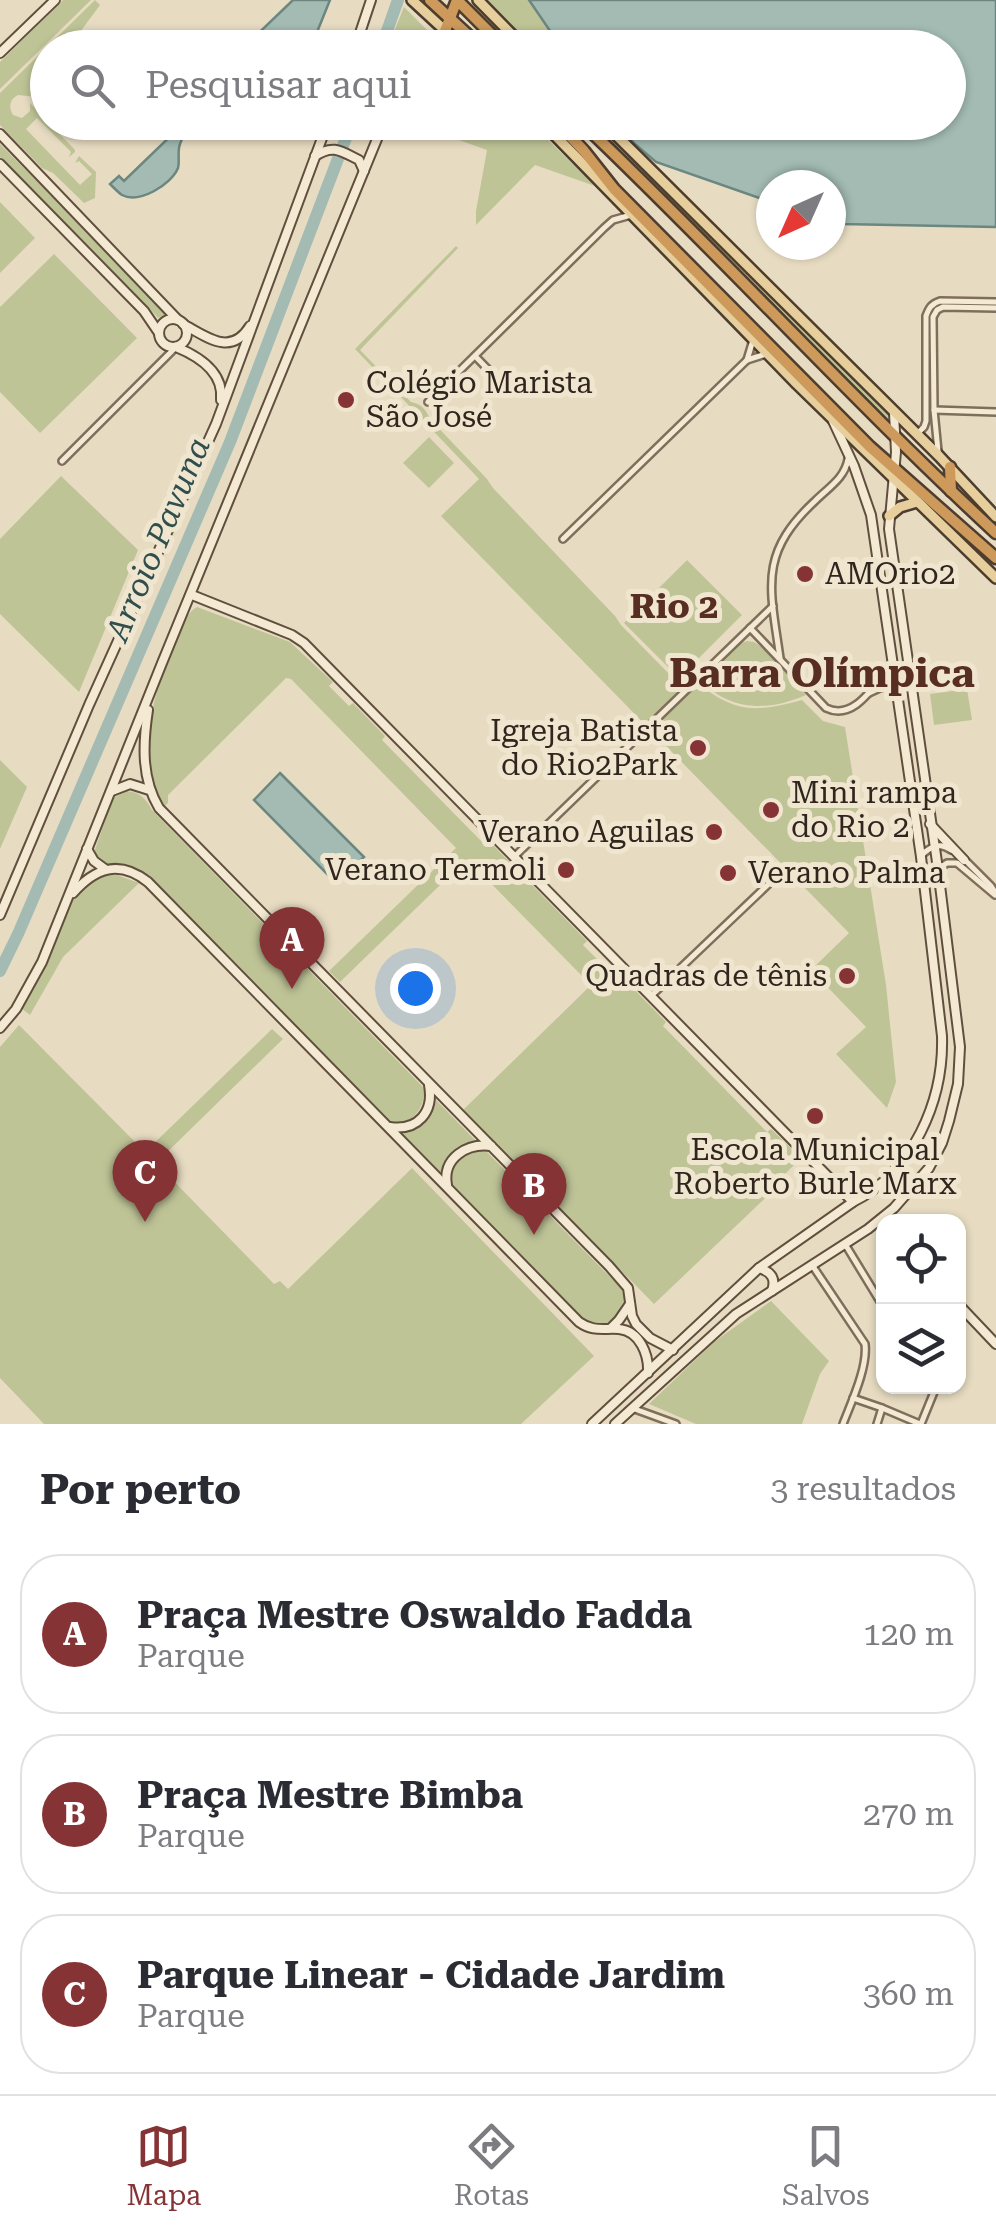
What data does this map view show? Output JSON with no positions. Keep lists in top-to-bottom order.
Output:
{
  "districts": ["Rio 2", "Barra Olímpica"],
  "water": ["Arroio Pavuna"],
  "places": [
    "Colégio Marista São José",
    "AMOrio2",
    "Igreja Batista do Rio2Park",
    "Mini rampa do Rio 2",
    "Verano Aguilas",
    "Verano Termoli",
    "Verano Palma",
    "Quadras de tênis",
    "Escola Municipal Roberto Burle Marx"
  ],
  "north": "bottom left",
  "page": {
    "search": "Pesquisar aqui",
    "pins": ["A", "C", "B"],
    "heading": ["Por perto", "3 resultados"],
    "list": [
      {
        "mark": "A",
        "name": "Praça Mestre Oswaldo Fadda",
        "note": "Parque",
        "value": "120 m"
      },
      {
        "mark": "B",
        "name": "Praça Mestre Bimba",
        "note": "Parque",
        "value": "270 m"
      },
      {
        "mark": "C",
        "name": "Parque Linear - Cidade Jardim",
        "note": "Parque",
        "value": "360 m"
      }
    ],
    "nav": ["Mapa", "Rotas", "Salvos"]
  }
}
